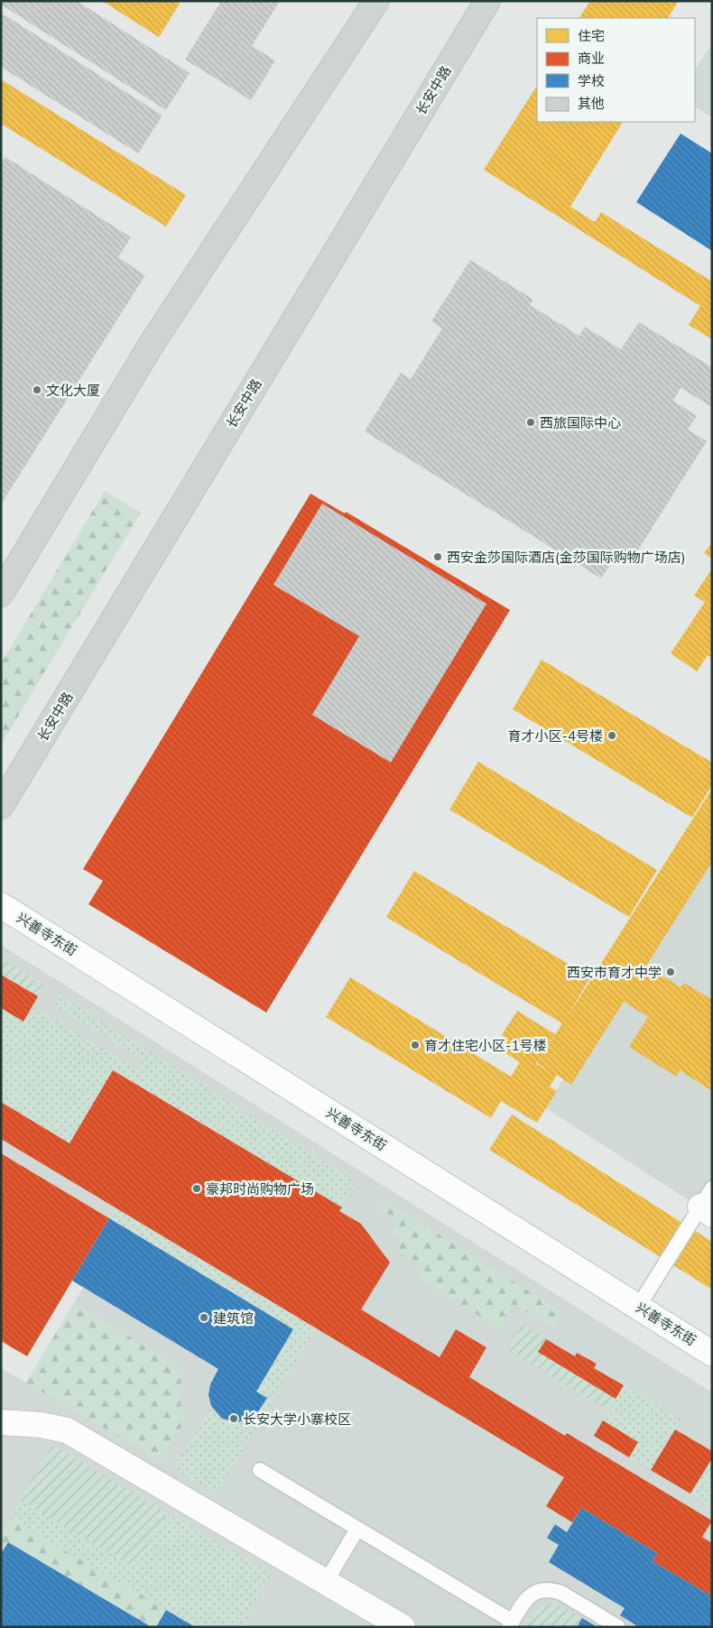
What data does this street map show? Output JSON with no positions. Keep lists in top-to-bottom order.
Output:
{
  "streets": {
    "main road": ["长安中路"],
    "street": ["兴善寺东街"]
  },
  "places": [
    "文化大厦",
    "西旅国际中心",
    "西安金莎国际酒店(金莎国际购物广场店)",
    "育才小区-4号楼",
    "西安市育才中学",
    "育才住宅小区-1号楼",
    "豪邦时尚购物广场",
    "建筑馆",
    "长安大学小寨校区"
  ],
  "legend": [
    "住宅",
    "商业",
    "学校",
    "其他"
  ]
}
